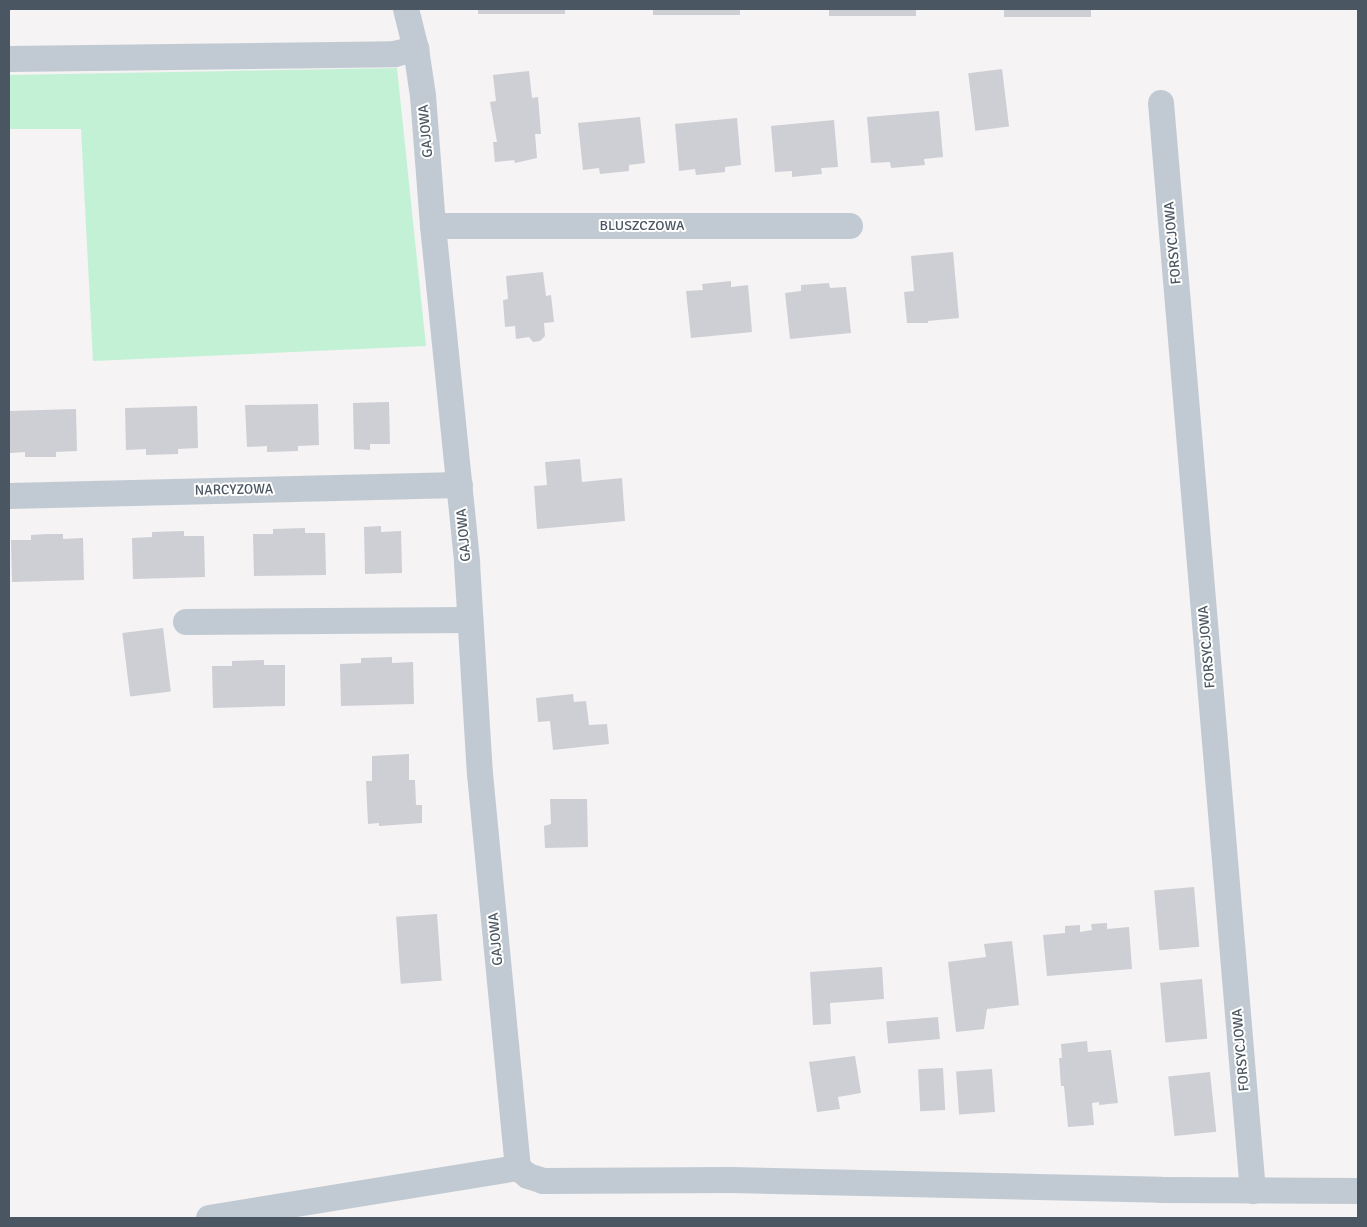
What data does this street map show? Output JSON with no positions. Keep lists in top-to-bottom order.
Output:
{
  "streets": {
    "street": [
      "GAJOWA",
      "BLUSZCZOWA",
      "FORSYCJOWA",
      "NARCYZOWA"
    ]
  },
  "crossings": [
    ["GAJOWA", "BLUSZCZOWA"],
    ["GAJOWA", "NARCYZOWA"]
  ]
}
